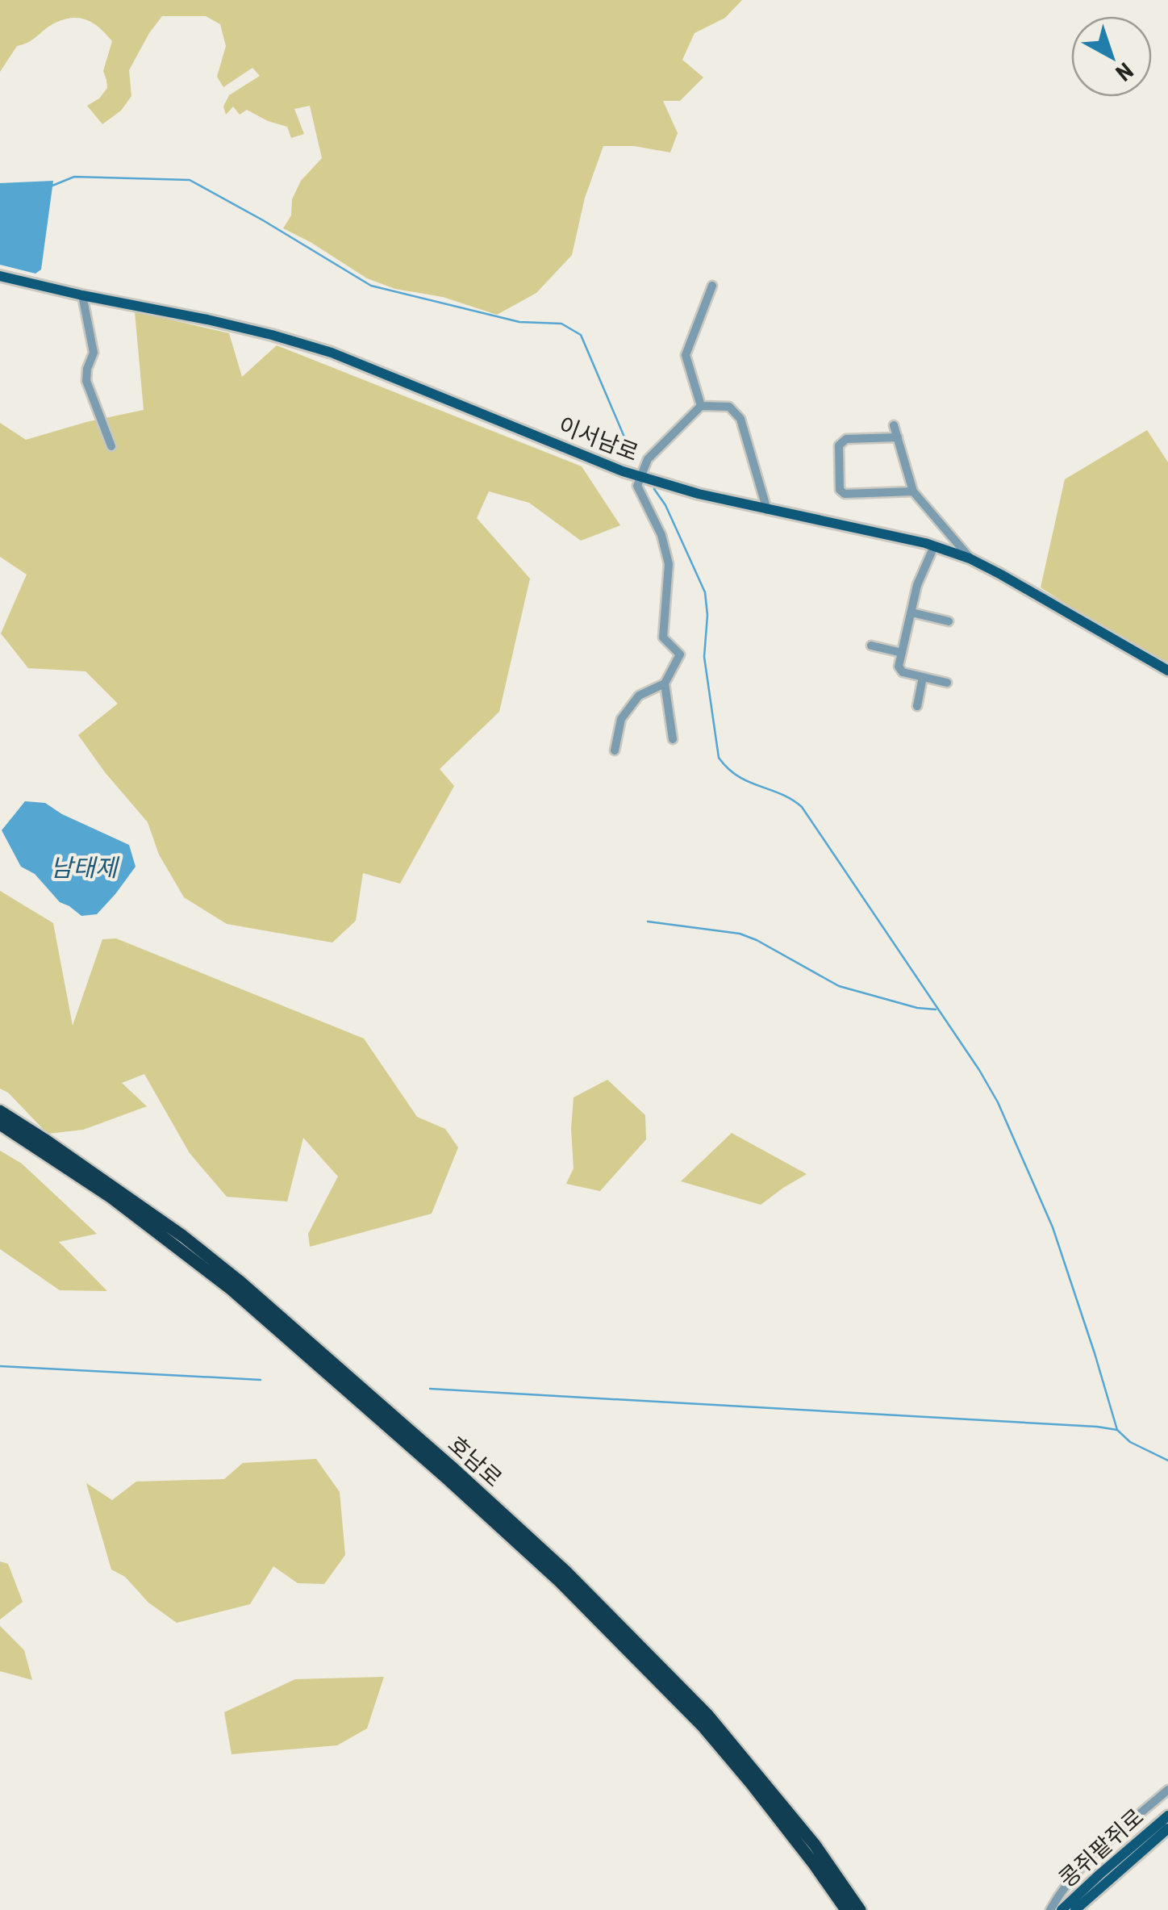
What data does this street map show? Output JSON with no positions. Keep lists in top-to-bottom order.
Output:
{
  "streets": {
    "highway": ["호남로"],
    "main road": ["이서남로", "콩쥐팥쥐로"]
  },
  "water": ["남태제"],
  "north": "bottom right"
}
